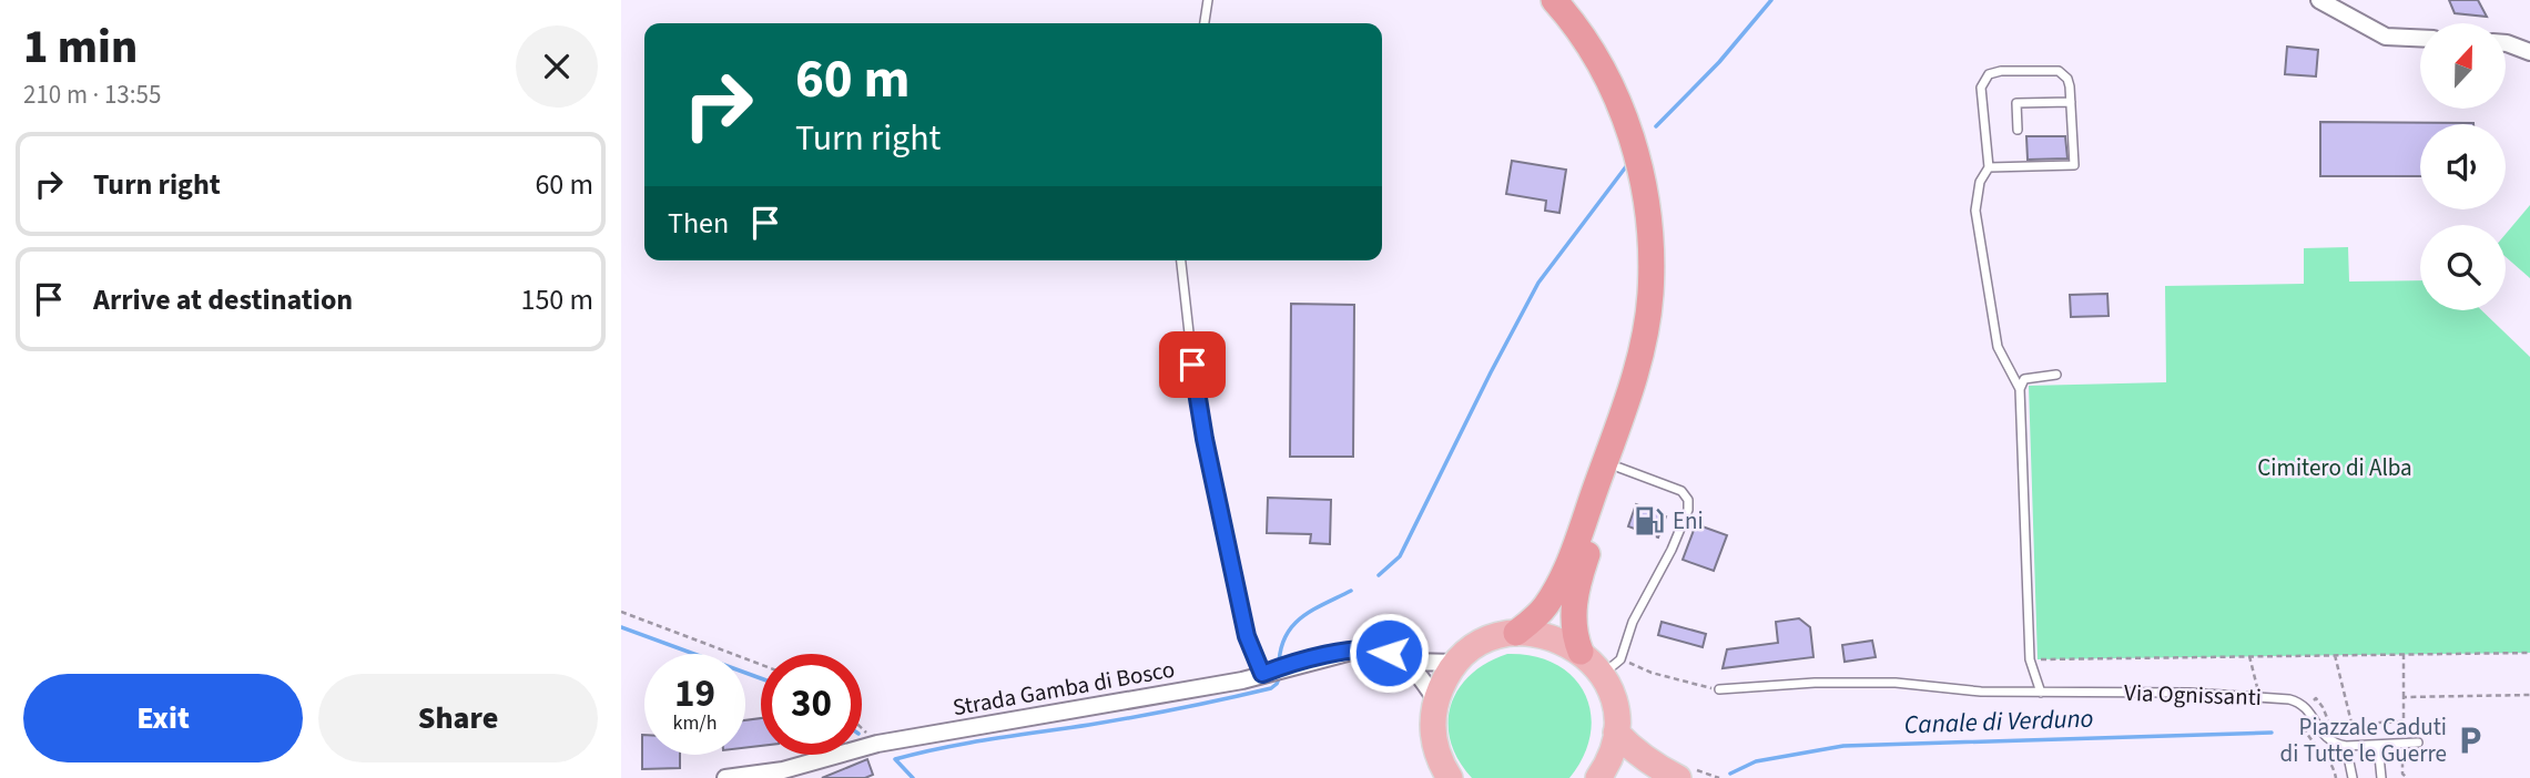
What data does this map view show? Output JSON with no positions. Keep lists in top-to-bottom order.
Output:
{
  "streets": {
    "street": ["Strada Gamba di Bosco"],
    "lane": ["Via Ognissanti"]
  },
  "water": ["Canale di Verduno"],
  "parks": ["Cimitero di Alba"],
  "places": {
    "fuel station": ["Eni"],
    "parking": ["Piazzale Caduti di Tutte le Guerre"]
  },
  "north": "top",
  "page": {
    "heading": ["1 min", "210 m · 13:55"],
    "turn": ["60 m", "Turn right"],
    "list": [
      {
        "name": "Turn right",
        "value": "60 m"
      },
      {
        "name": "Arrive at destination",
        "value": "150 m"
      }
    ],
    "then": "Then",
    "speed": "19 km/h",
    "limit": "30",
    "buttons": ["Exit", "Share"]
  }
}
